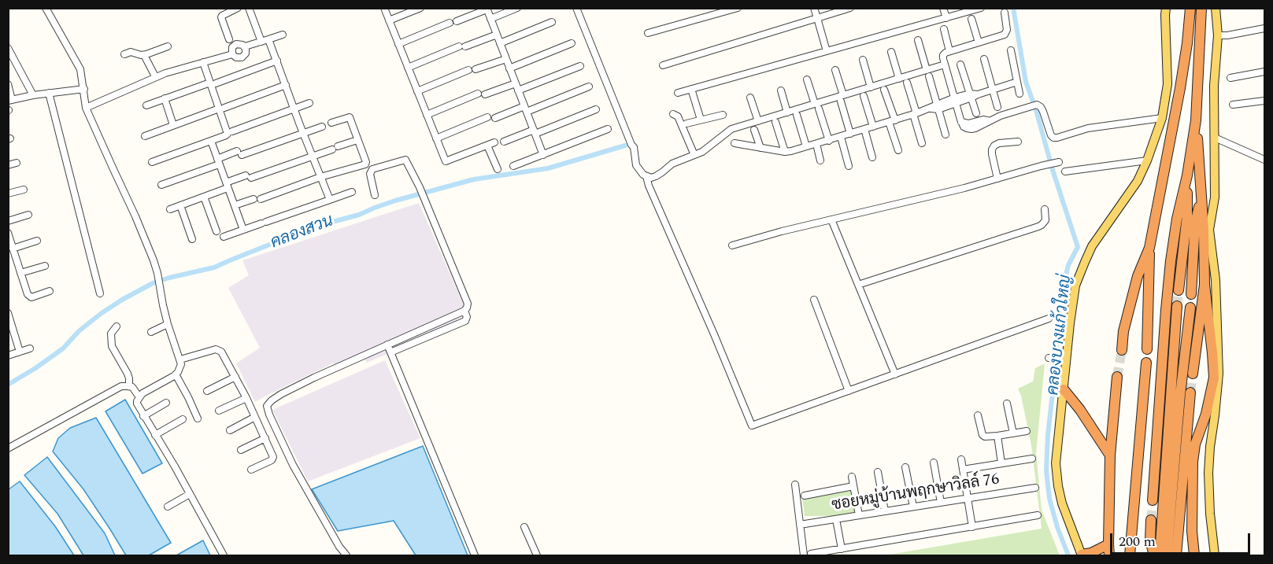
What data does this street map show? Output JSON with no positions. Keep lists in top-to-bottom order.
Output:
{
  "streets": {
    "street": ["ซอยหมู่บ้านพฤกษาวิลล์ 76"]
  },
  "water": ["คลองสวน", "คลองบางแก้วใหญ่"],
  "scale_bar": "200 m"
}
